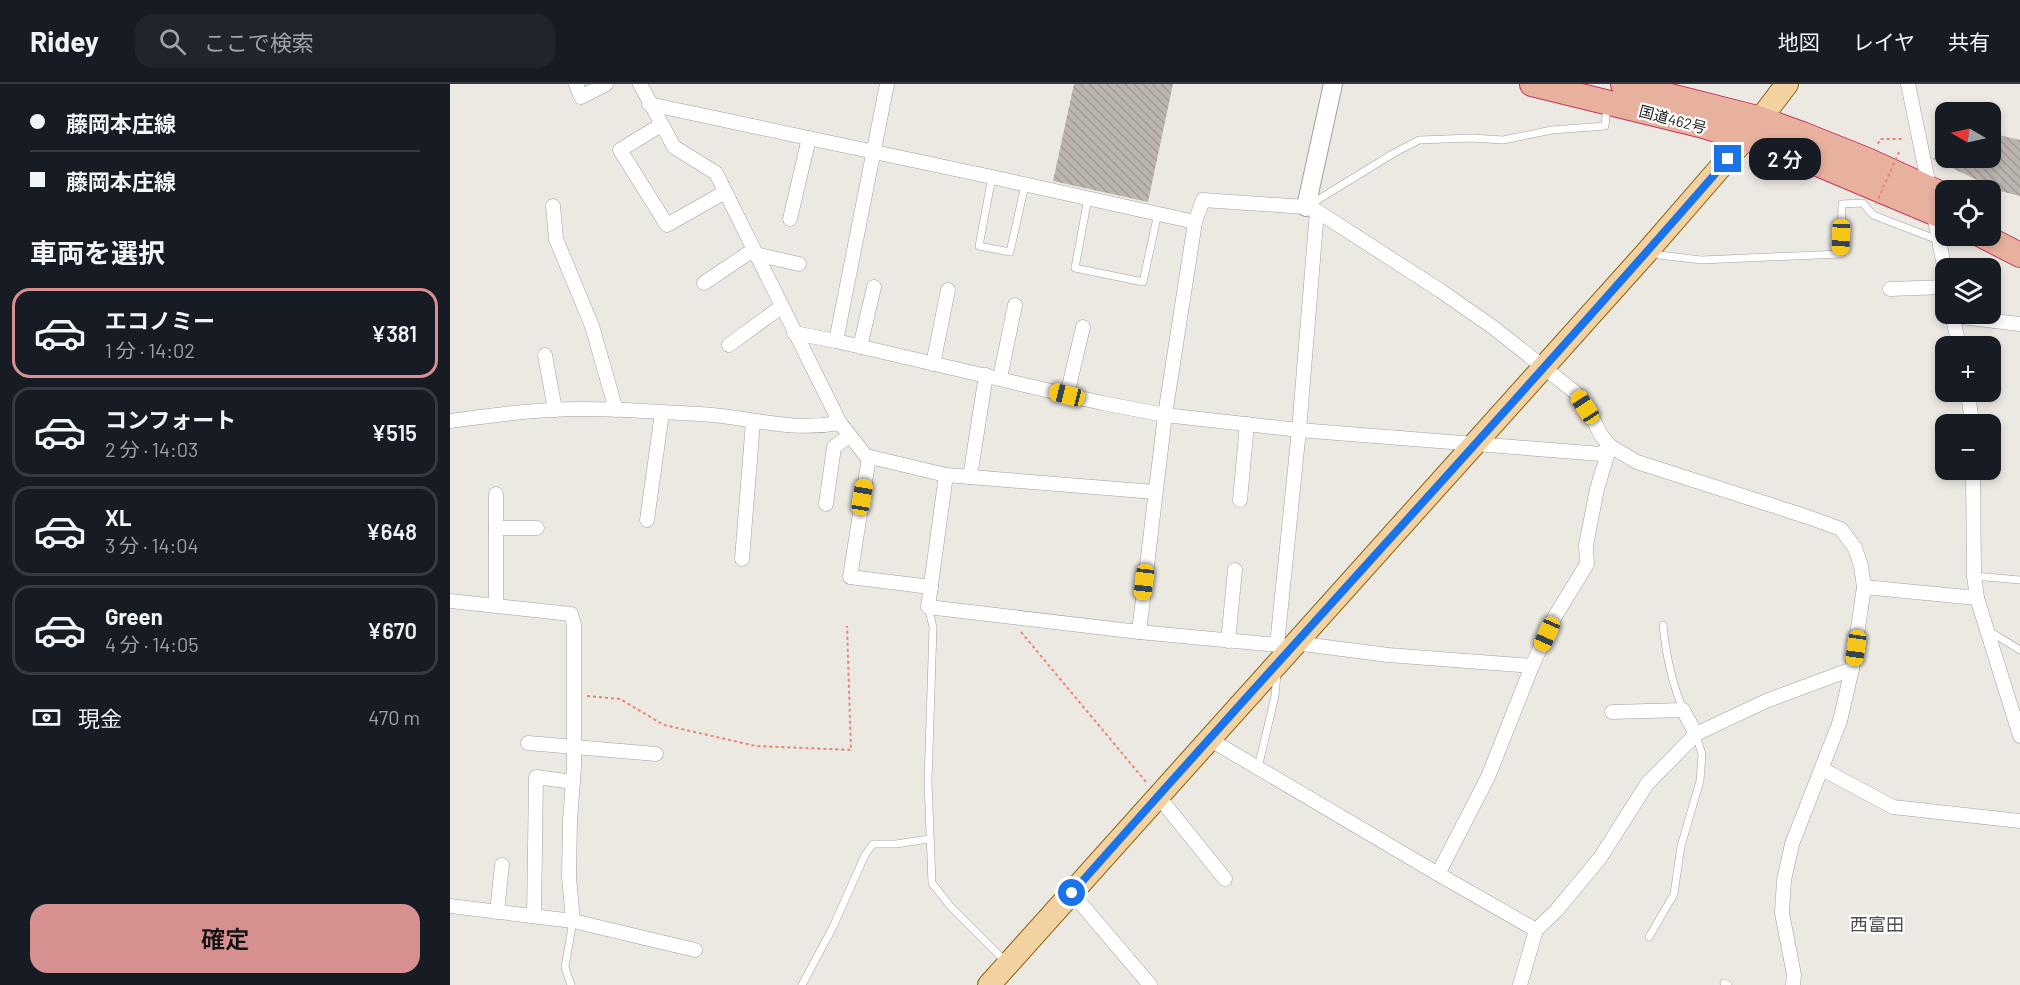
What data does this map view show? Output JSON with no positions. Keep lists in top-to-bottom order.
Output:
{
  "streets": {
    "highway": ["国道462号"]
  },
  "districts": ["西富田"],
  "north": "left",
  "page": {
    "header": "Ridey",
    "search": "ここで検索",
    "nav": ["地図", "レイヤ", "共有"],
    "banner": ["藤岡本庄線", "藤岡本庄線"],
    "map_buttons": ["+", "−"],
    "bubble": "2 分",
    "heading": "車両を選択",
    "list": [
      {
        "name": "エコノミー",
        "note": "1 分 · 14:02",
        "value": "¥381"
      },
      {
        "name": "コンフォート",
        "note": "2 分 · 14:03",
        "value": "¥515"
      },
      {
        "name": "XL",
        "note": "3 分 · 14:04",
        "value": "¥648"
      },
      {
        "name": "Green",
        "note": "4 分 · 14:05",
        "value": "¥670"
      }
    ],
    "pay": ["現金", "470 m"],
    "buttons": "確定"
  }
}
